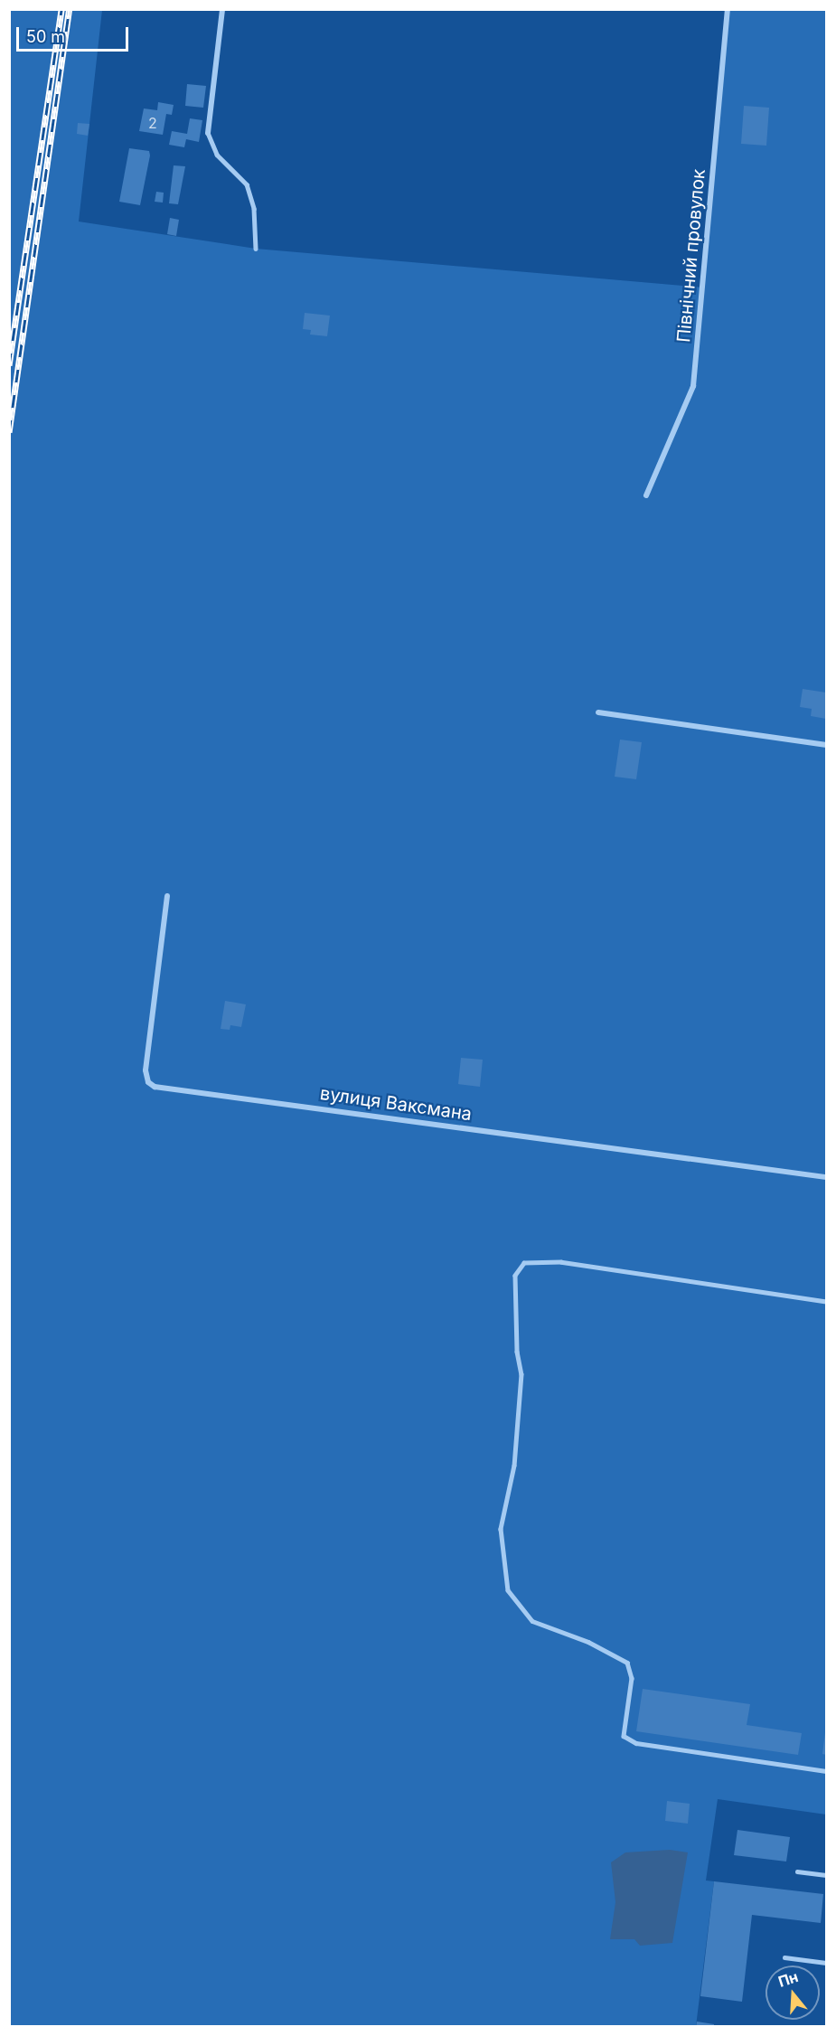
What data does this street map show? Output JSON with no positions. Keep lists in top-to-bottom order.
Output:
{
  "streets": {
    "street": ["Північний провулок", "вулиця Ваксмана"]
  },
  "house_numbers": ["2"],
  "scale_bar": "50 m",
  "north": "top"
}
